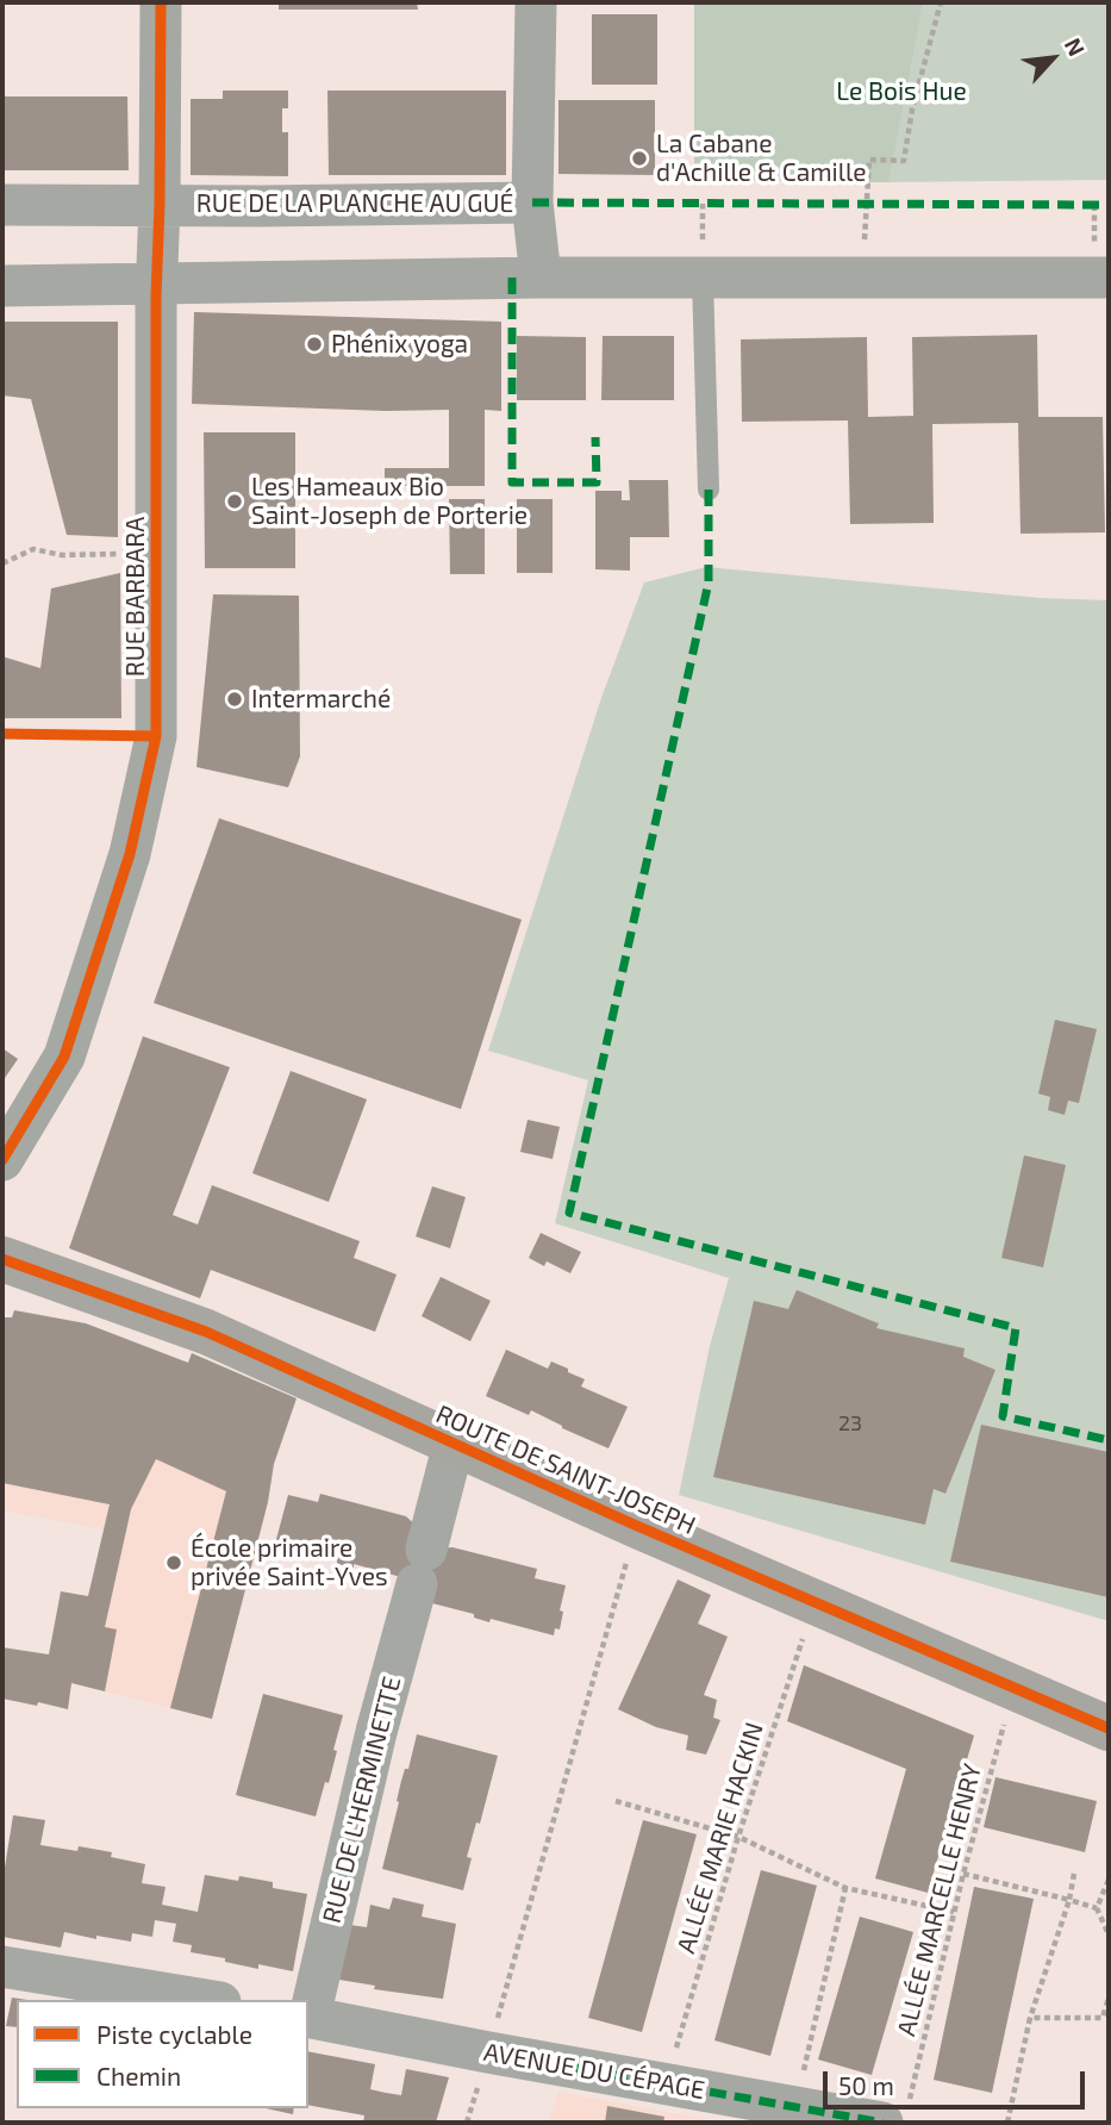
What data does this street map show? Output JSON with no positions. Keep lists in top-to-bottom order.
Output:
{
  "streets": {
    "street": [
      "RUE DE LA PLANCHE AU GUÉ",
      "RUE BARBARA",
      "ROUTE DE SAINT-JOSEPH",
      "RUE DE L'HERMINETTE",
      "AVENUE DU CÉPAGE"
    ],
    "path": ["ALLÉE MARIE HACKIN", "ALLÉE MARCELLE HENRY"]
  },
  "crossings": [
    ["RUE DE LA PLANCHE AU GUÉ", "RUE BARBARA"],
    ["ROUTE DE SAINT-JOSEPH", "RUE DE L'HERMINETTE"],
    ["ROUTE DE SAINT-JOSEPH", "ALLÉE MARIE HACKIN"],
    ["ROUTE DE SAINT-JOSEPH", "ALLÉE MARCELLE HENRY"],
    ["ALLÉE MARIE HACKIN", "AVENUE DU CÉPAGE"],
    ["ALLÉE MARCELLE HENRY", "AVENUE DU CÉPAGE"]
  ],
  "parks": ["Le Bois Hue"],
  "places": [
    "La Cabane d'Achille & Camille",
    "Phénix yoga",
    "Les Hameaux Bio Saint-Joseph de Porterie",
    "Intermarché",
    "École primaire privée Saint-Yves"
  ],
  "house_numbers": ["23"],
  "legend": ["Piste cyclable", "Chemin"],
  "scale_bar": "50 m",
  "north": "top right"
}
